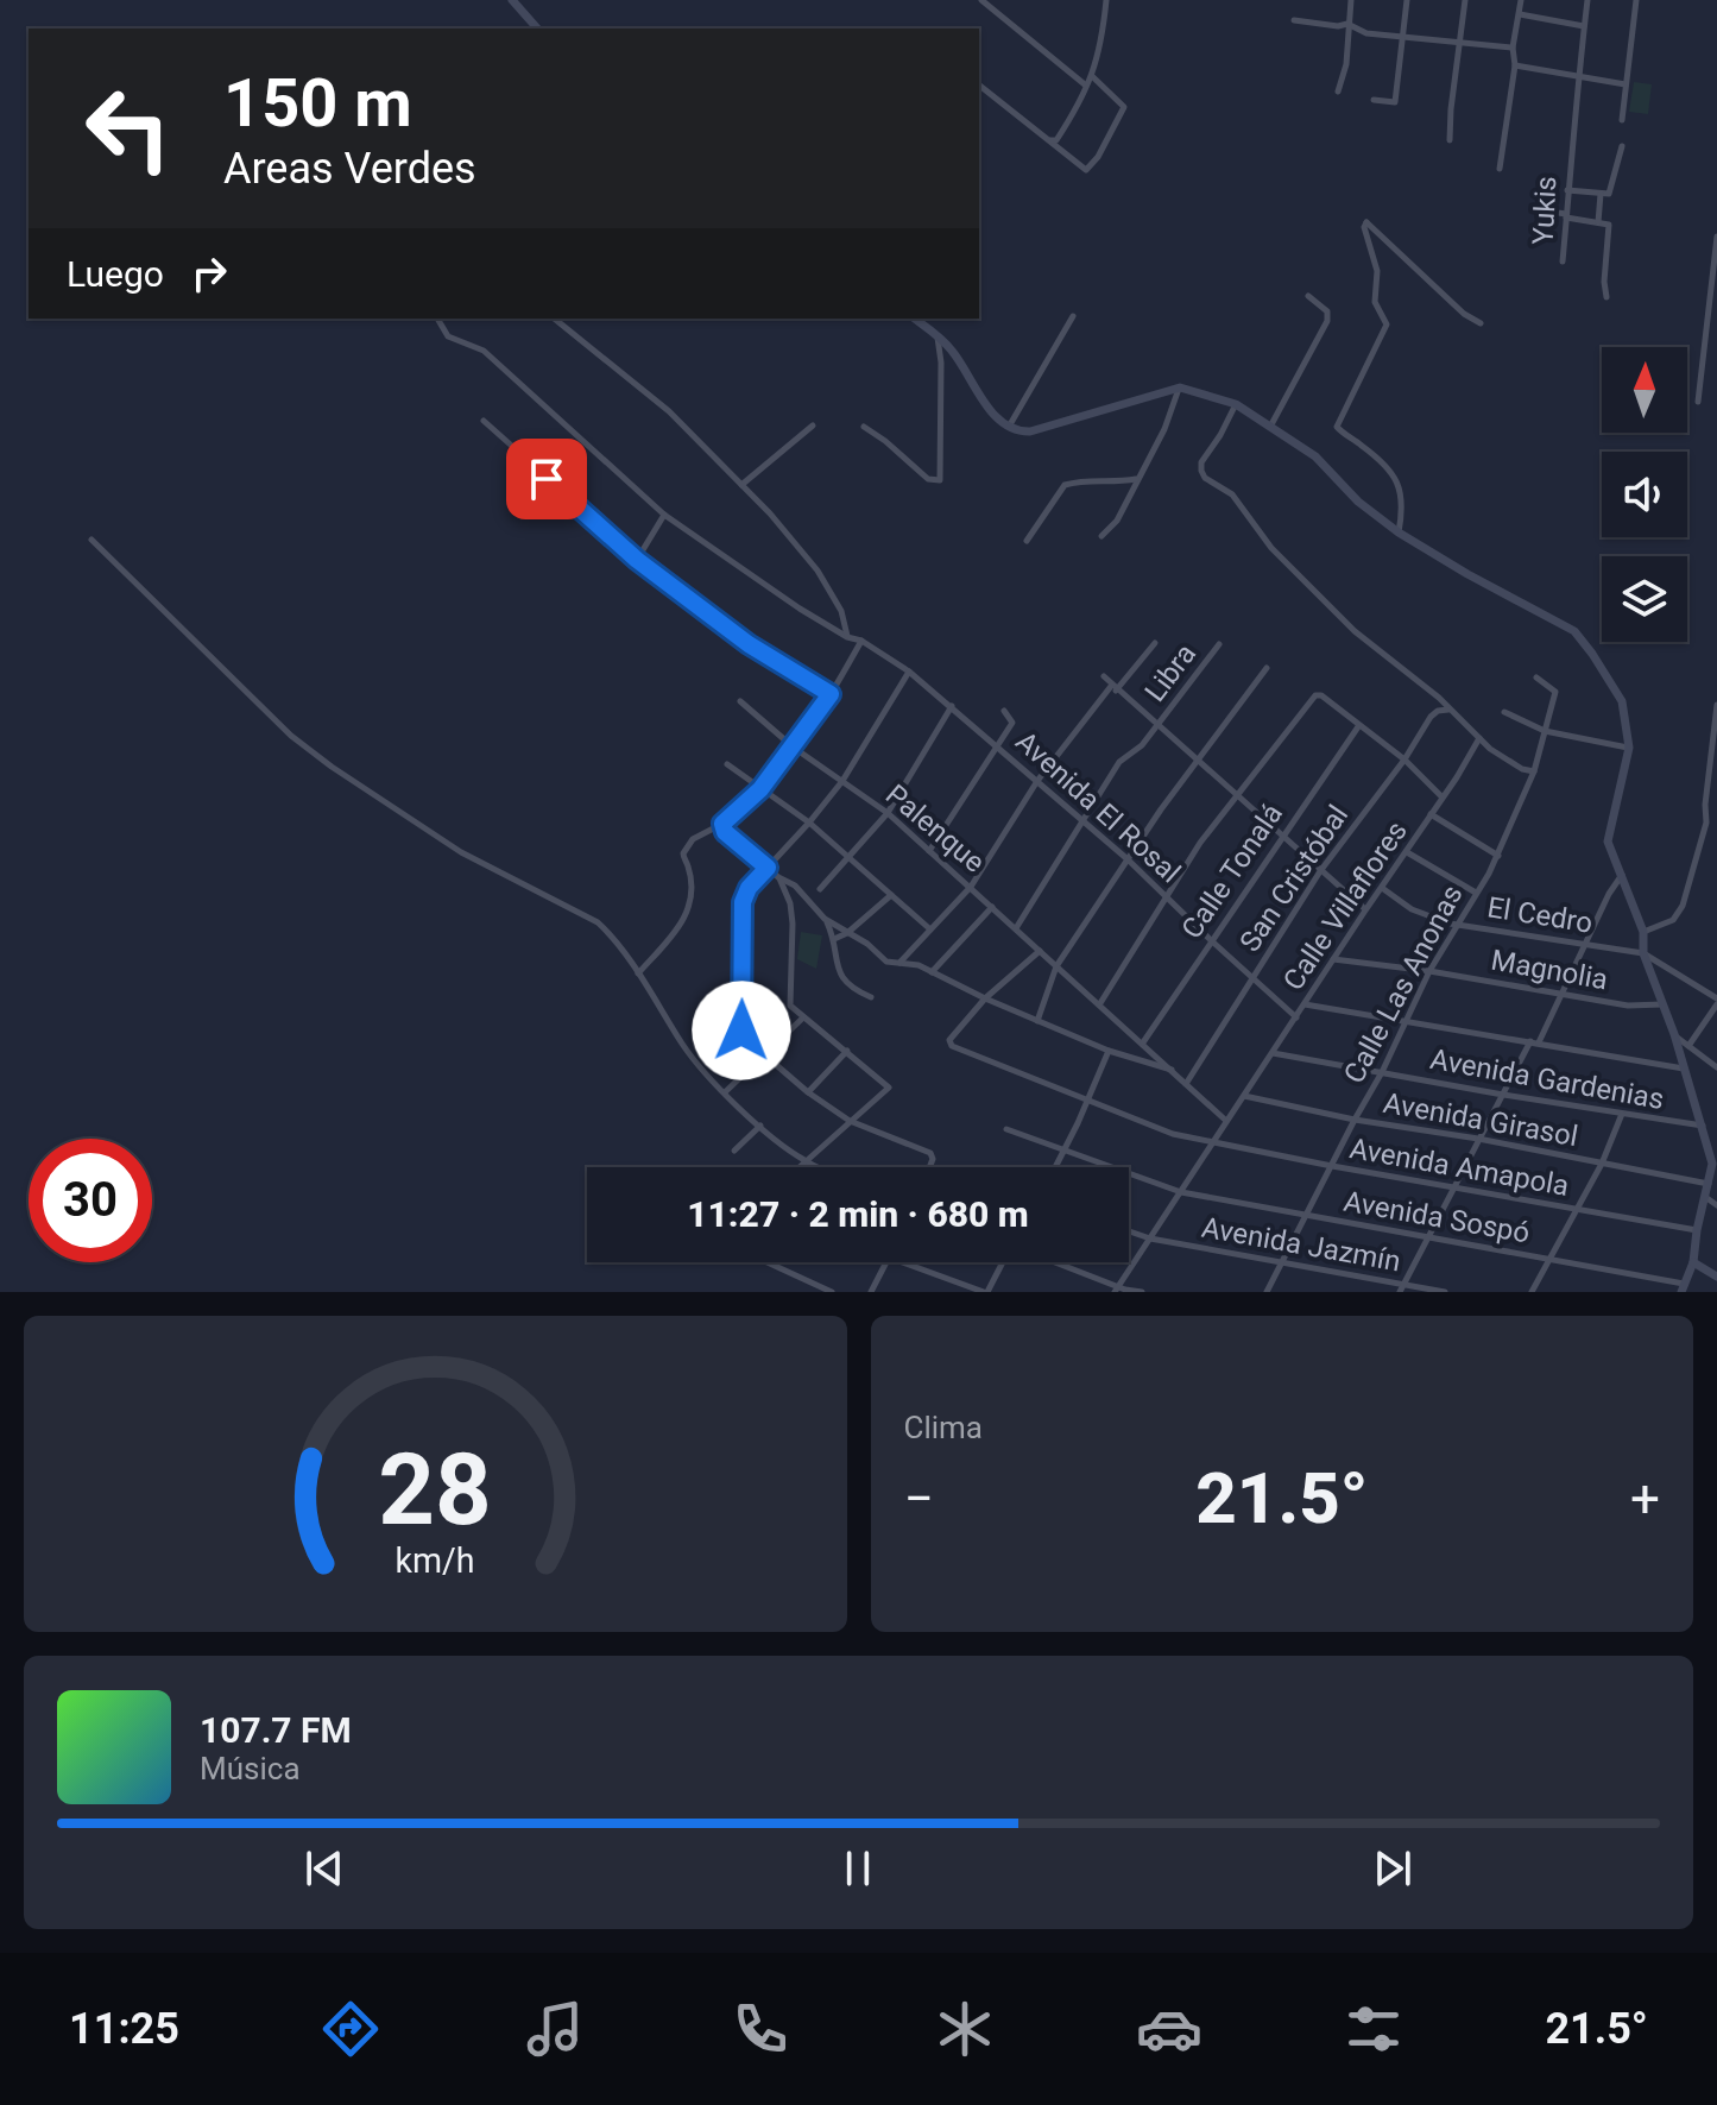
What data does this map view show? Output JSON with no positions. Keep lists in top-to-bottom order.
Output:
{
  "streets": {
    "street": [
      "Yukis",
      "Libra",
      "Avenida El Rosal",
      "Palenque",
      "Calle Tonalá",
      "San Cristóbal",
      "Calle Villaflores",
      "El Cedro",
      "Magnolia",
      "Calle Las Anonas",
      "Avenida Gardenias",
      "Avenida Girasol",
      "Avenida Amapola",
      "Avenida Sospó",
      "Avenida Jazmín"
    ]
  },
  "crossings": [
    ["Libra", "Avenida El Rosal"],
    ["Avenida El Rosal", "Calle Tonalá"],
    ["Avenida El Rosal", "San Cristóbal"],
    ["Avenida El Rosal", "Calle Villaflores"],
    ["Palenque", "Calle Tonalá"],
    ["Palenque", "San Cristóbal"],
    ["Palenque", "Calle Villaflores"],
    ["Calle Villaflores", "El Cedro"],
    ["Calle Villaflores", "Magnolia"],
    ["Calle Villaflores", "Avenida Gardenias"],
    ["Calle Villaflores", "Avenida Girasol"],
    ["Calle Villaflores", "Avenida Amapola"],
    ["Calle Villaflores", "Avenida Sospó"],
    ["Calle Villaflores", "Avenida Jazmín"],
    ["El Cedro", "Calle Las Anonas"],
    ["Magnolia", "Calle Las Anonas"],
    ["Calle Las Anonas", "Avenida Gardenias"],
    ["Calle Las Anonas", "Avenida Girasol"],
    ["Calle Las Anonas", "Avenida Amapola"],
    ["Calle Las Anonas", "Avenida Sospó"],
    ["Calle Las Anonas", "Avenida Jazmín"]
  ],
  "north": "top",
  "page": {
    "turn": ["150 m", "Areas Verdes"],
    "then": "Luego",
    "limit": "30",
    "trip": "11:27 · 2 min · 680 m",
    "tile": "Clima",
    "heat": ["−", "21.5°", "+"],
    "song": ["107.7 FM", "Música"],
    "tabs": ["11:25", "21.5°"],
    "gauge": ["28", "km/h"]
  }
}
